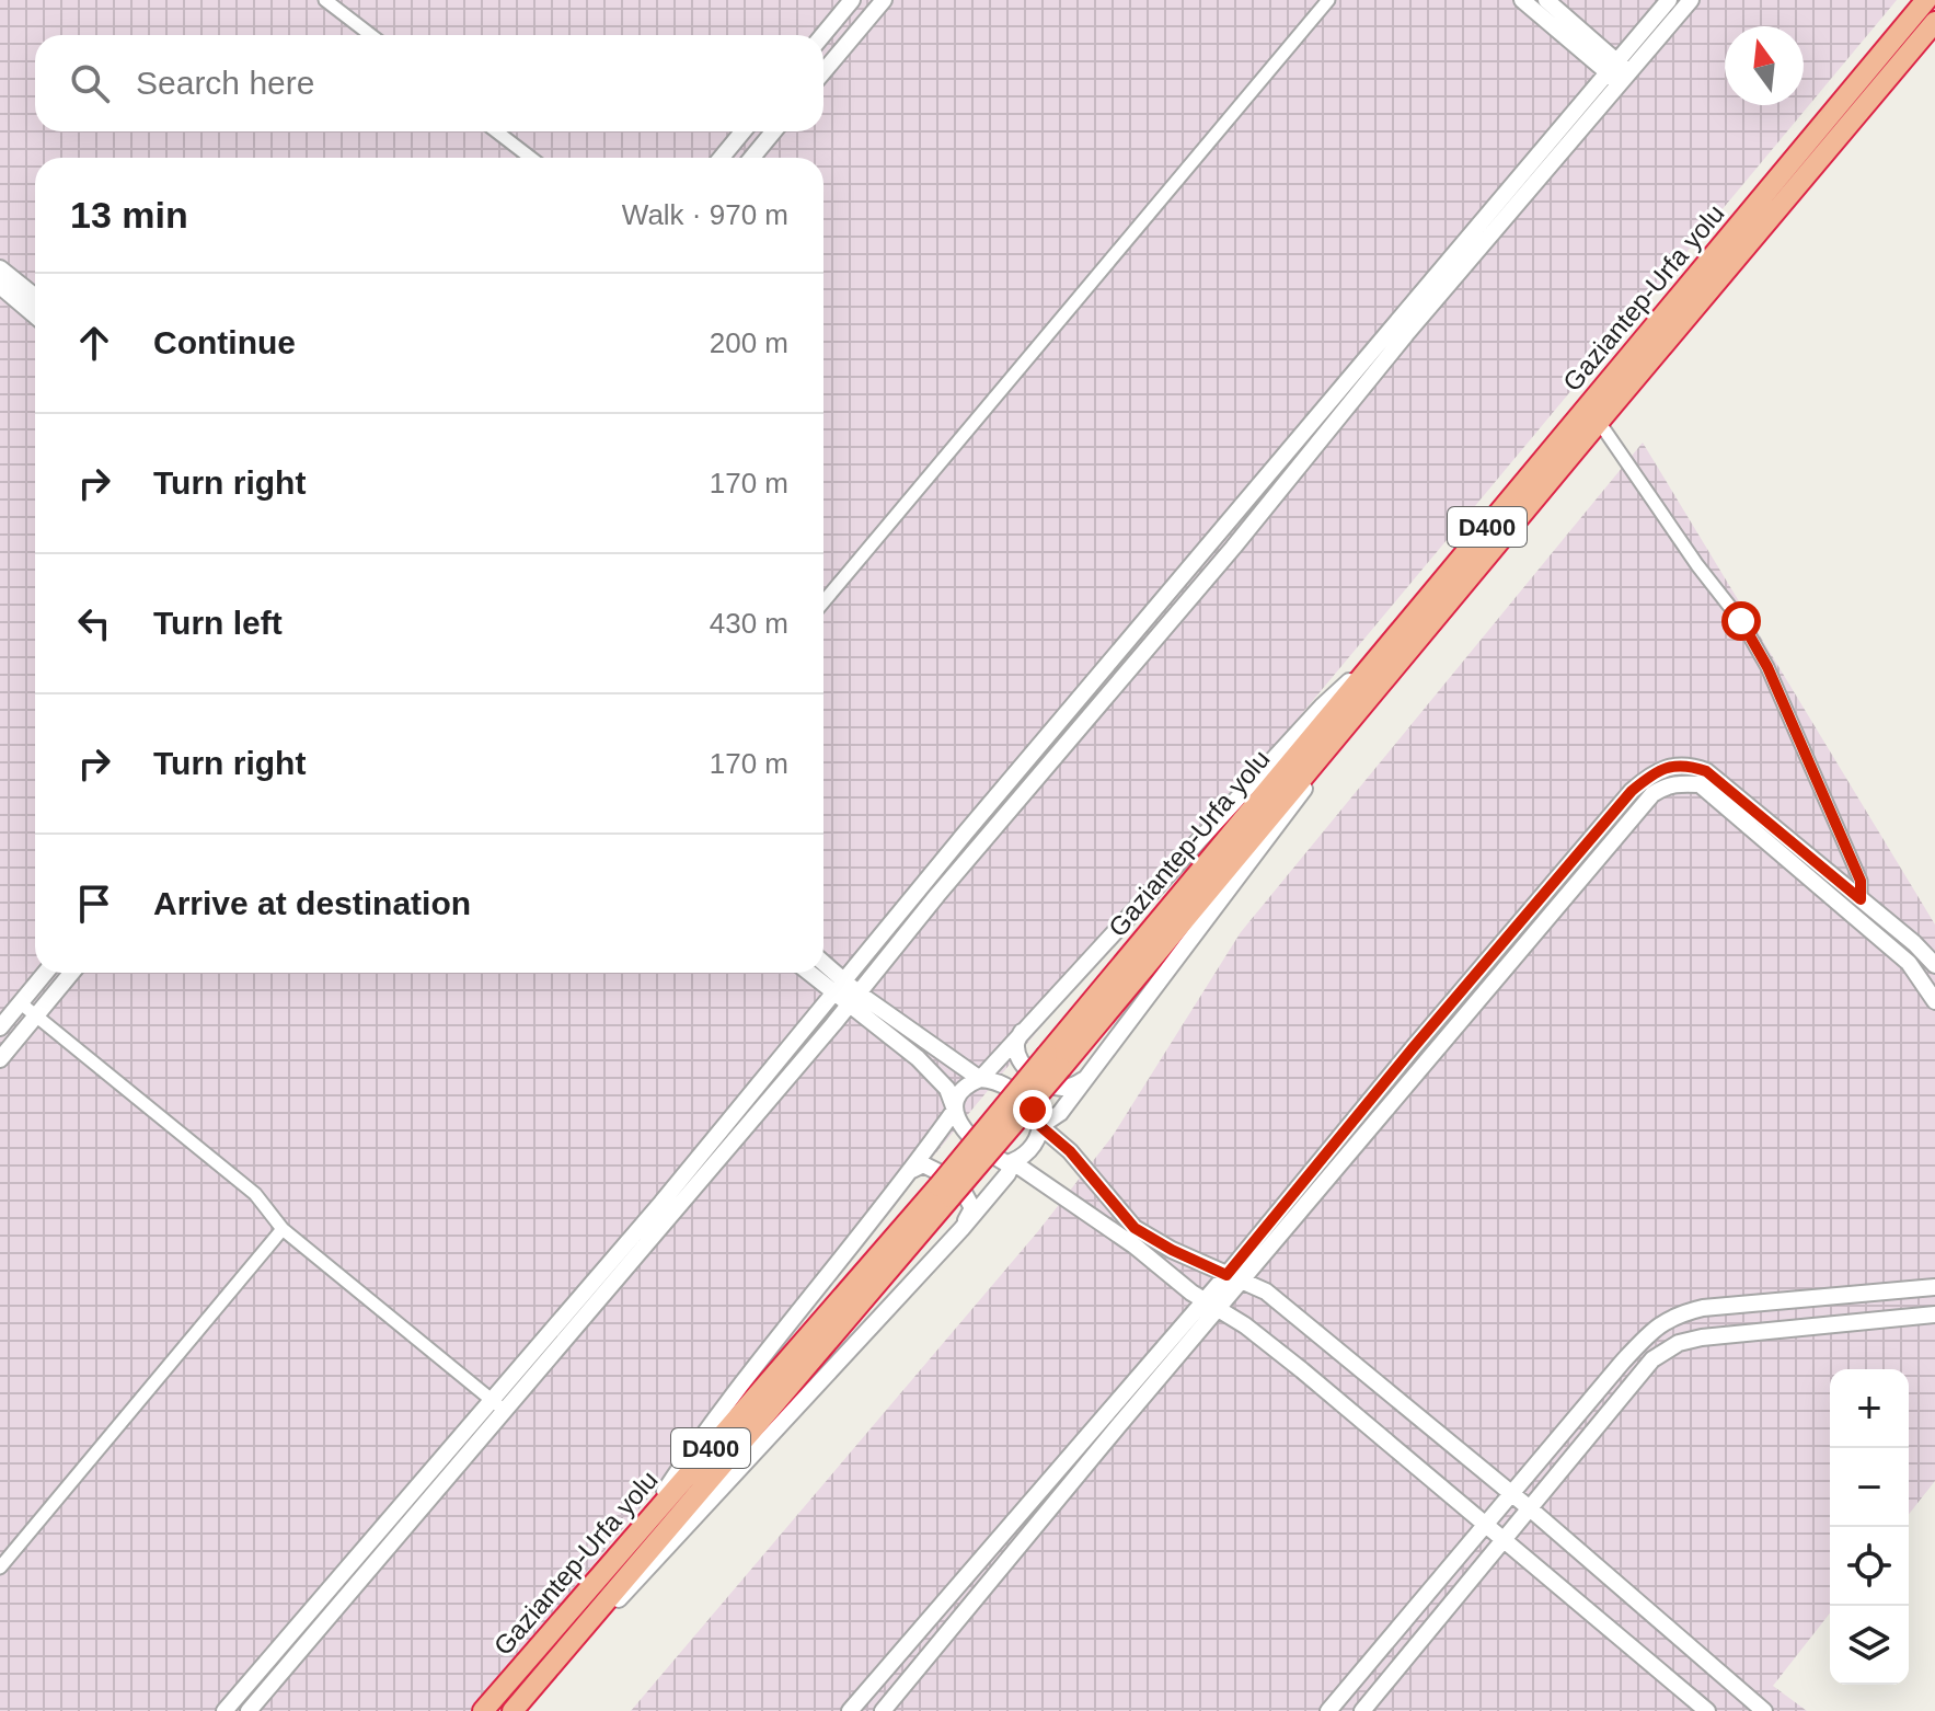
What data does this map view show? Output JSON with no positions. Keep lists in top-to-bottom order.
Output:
{
  "streets": {
    "highway": ["Gaziantep-Urfa yolu", "D400"]
  },
  "north": "top",
  "page": {
    "search": "Search here",
    "heading": ["13 min", "Walk · 970 m"],
    "list": [
      ["Continue", "200 m"],
      ["Turn right", "170 m"],
      ["Turn left", "430 m"],
      ["Turn right", "170 m"],
      "Arrive at destination"
    ],
    "map_buttons": ["+", "−"]
  }
}
